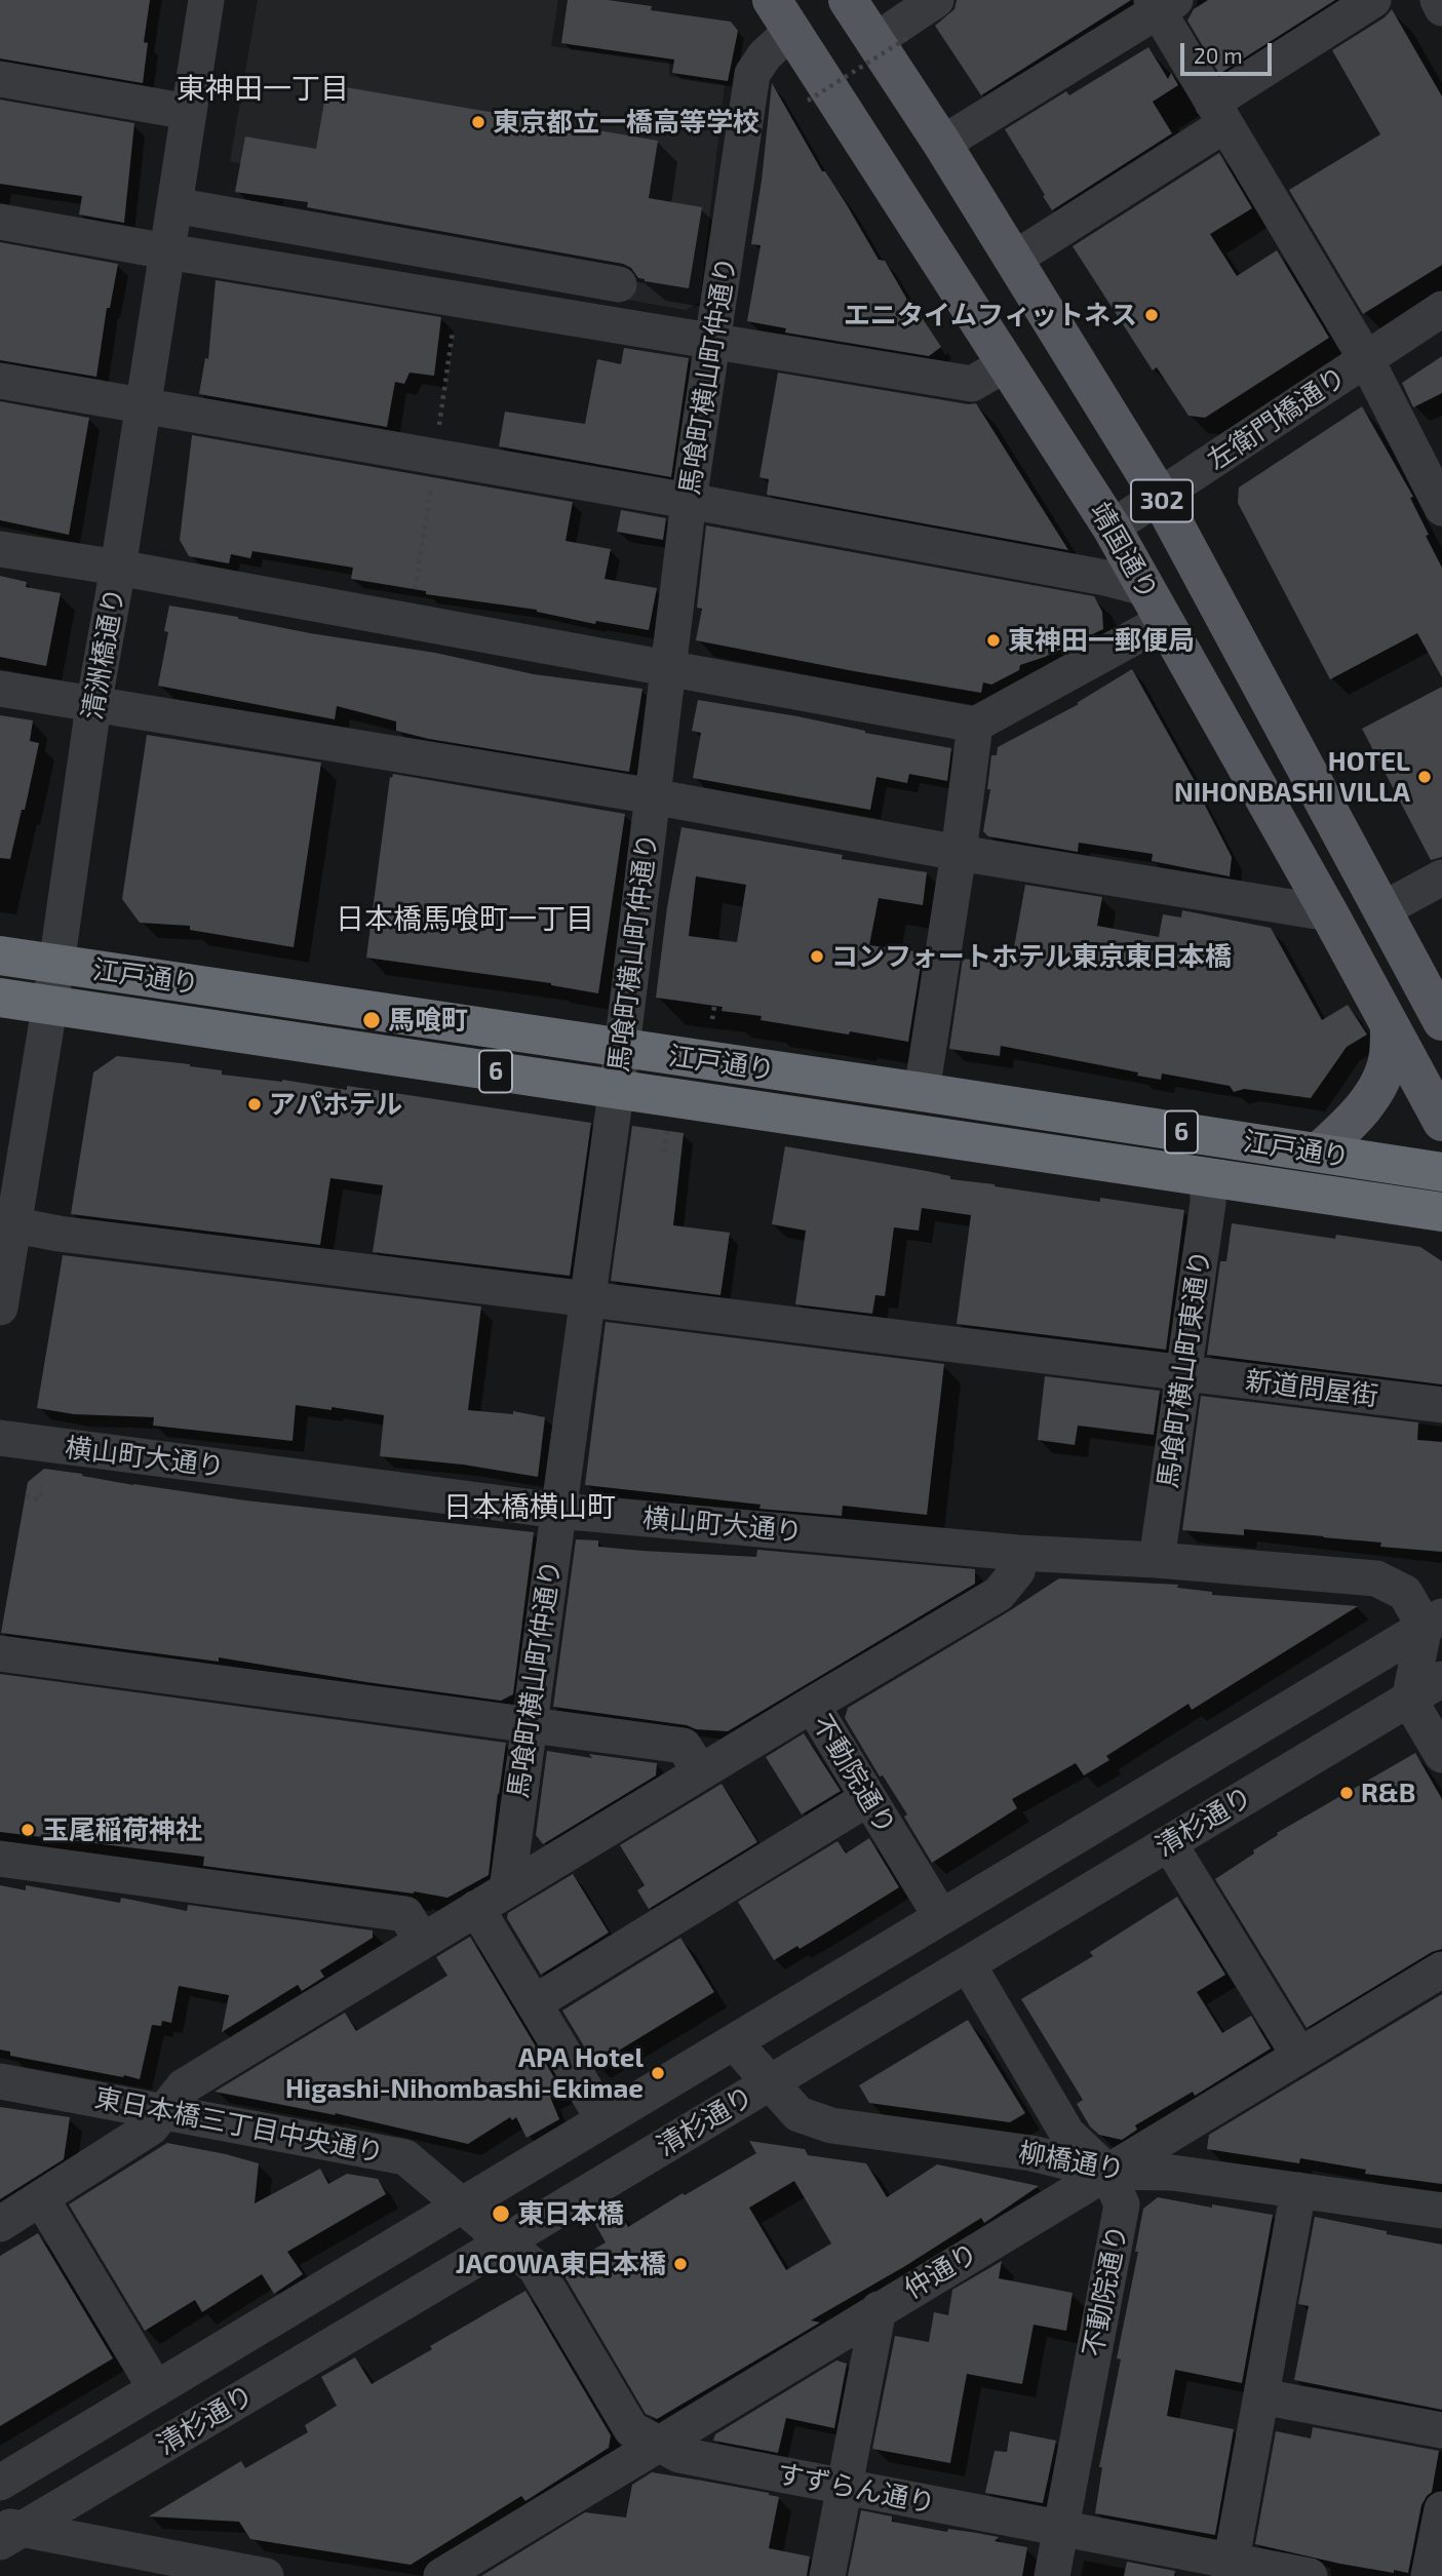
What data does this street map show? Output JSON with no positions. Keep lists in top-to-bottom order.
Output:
{
  "streets": {
    "highway": ["江戸通り", "6"],
    "main road": ["302", "靖国通り"],
    "street": [
      "馬喰町横山町仲通り",
      "左衛門橋通り",
      "清洲橋通り",
      "馬喰町横山町東通り",
      "新道問屋街",
      "横山町大通り",
      "不動院通り",
      "清杉通り",
      "東日本橋三丁目中央通り",
      "柳橋通り",
      "仲通り",
      "すずらん通り"
    ]
  },
  "crossings": [
    ["馬喰町横山町仲通り", "靖国通り"],
    ["馬喰町横山町仲通り", "江戸通り"],
    ["馬喰町横山町仲通り", "新道問屋街"],
    ["馬喰町横山町仲通り", "横山町大通り"],
    ["左衛門橋通り", "靖国通り"],
    ["清洲橋通り", "江戸通り"],
    ["清洲橋通り", "新道問屋街"],
    ["江戸通り", "馬喰町横山町東通り"],
    ["馬喰町横山町東通り", "新道問屋街"],
    ["馬喰町横山町東通り", "横山町大通り"],
    ["横山町大通り", "清杉通り"],
    ["不動院通り", "清杉通り"],
    ["不動院通り", "柳橋通り"],
    ["不動院通り", "仲通り"],
    ["不動院通り", "すずらん通り"],
    ["清杉通り", "東日本橋三丁目中央通り"],
    ["清杉通り", "柳橋通り"],
    ["清杉通り", "すずらん通り"],
    ["東日本橋三丁目中央通り", "すずらん通り"],
    ["柳橋通り", "仲通り"],
    ["仲通り", "すずらん通り"]
  ],
  "districts": ["東神田一丁目", "日本橋馬喰町一丁目", "日本橋横山町"],
  "places": [
    "東京都立一橋高等学校",
    "エニタイムフィットネス",
    "東神田一郵便局",
    "HOTEL NIHONBASHI VILLA",
    "コンフォートホテル東京東日本橋",
    "馬喰町",
    "アパホテル",
    "R&B",
    "玉尾稲荷神社",
    "APA Hotel Higashi-Nihombashi-Ekimae",
    "東日本橋",
    "JACOWA東日本橋"
  ],
  "scale_bar": "20 m"
}
